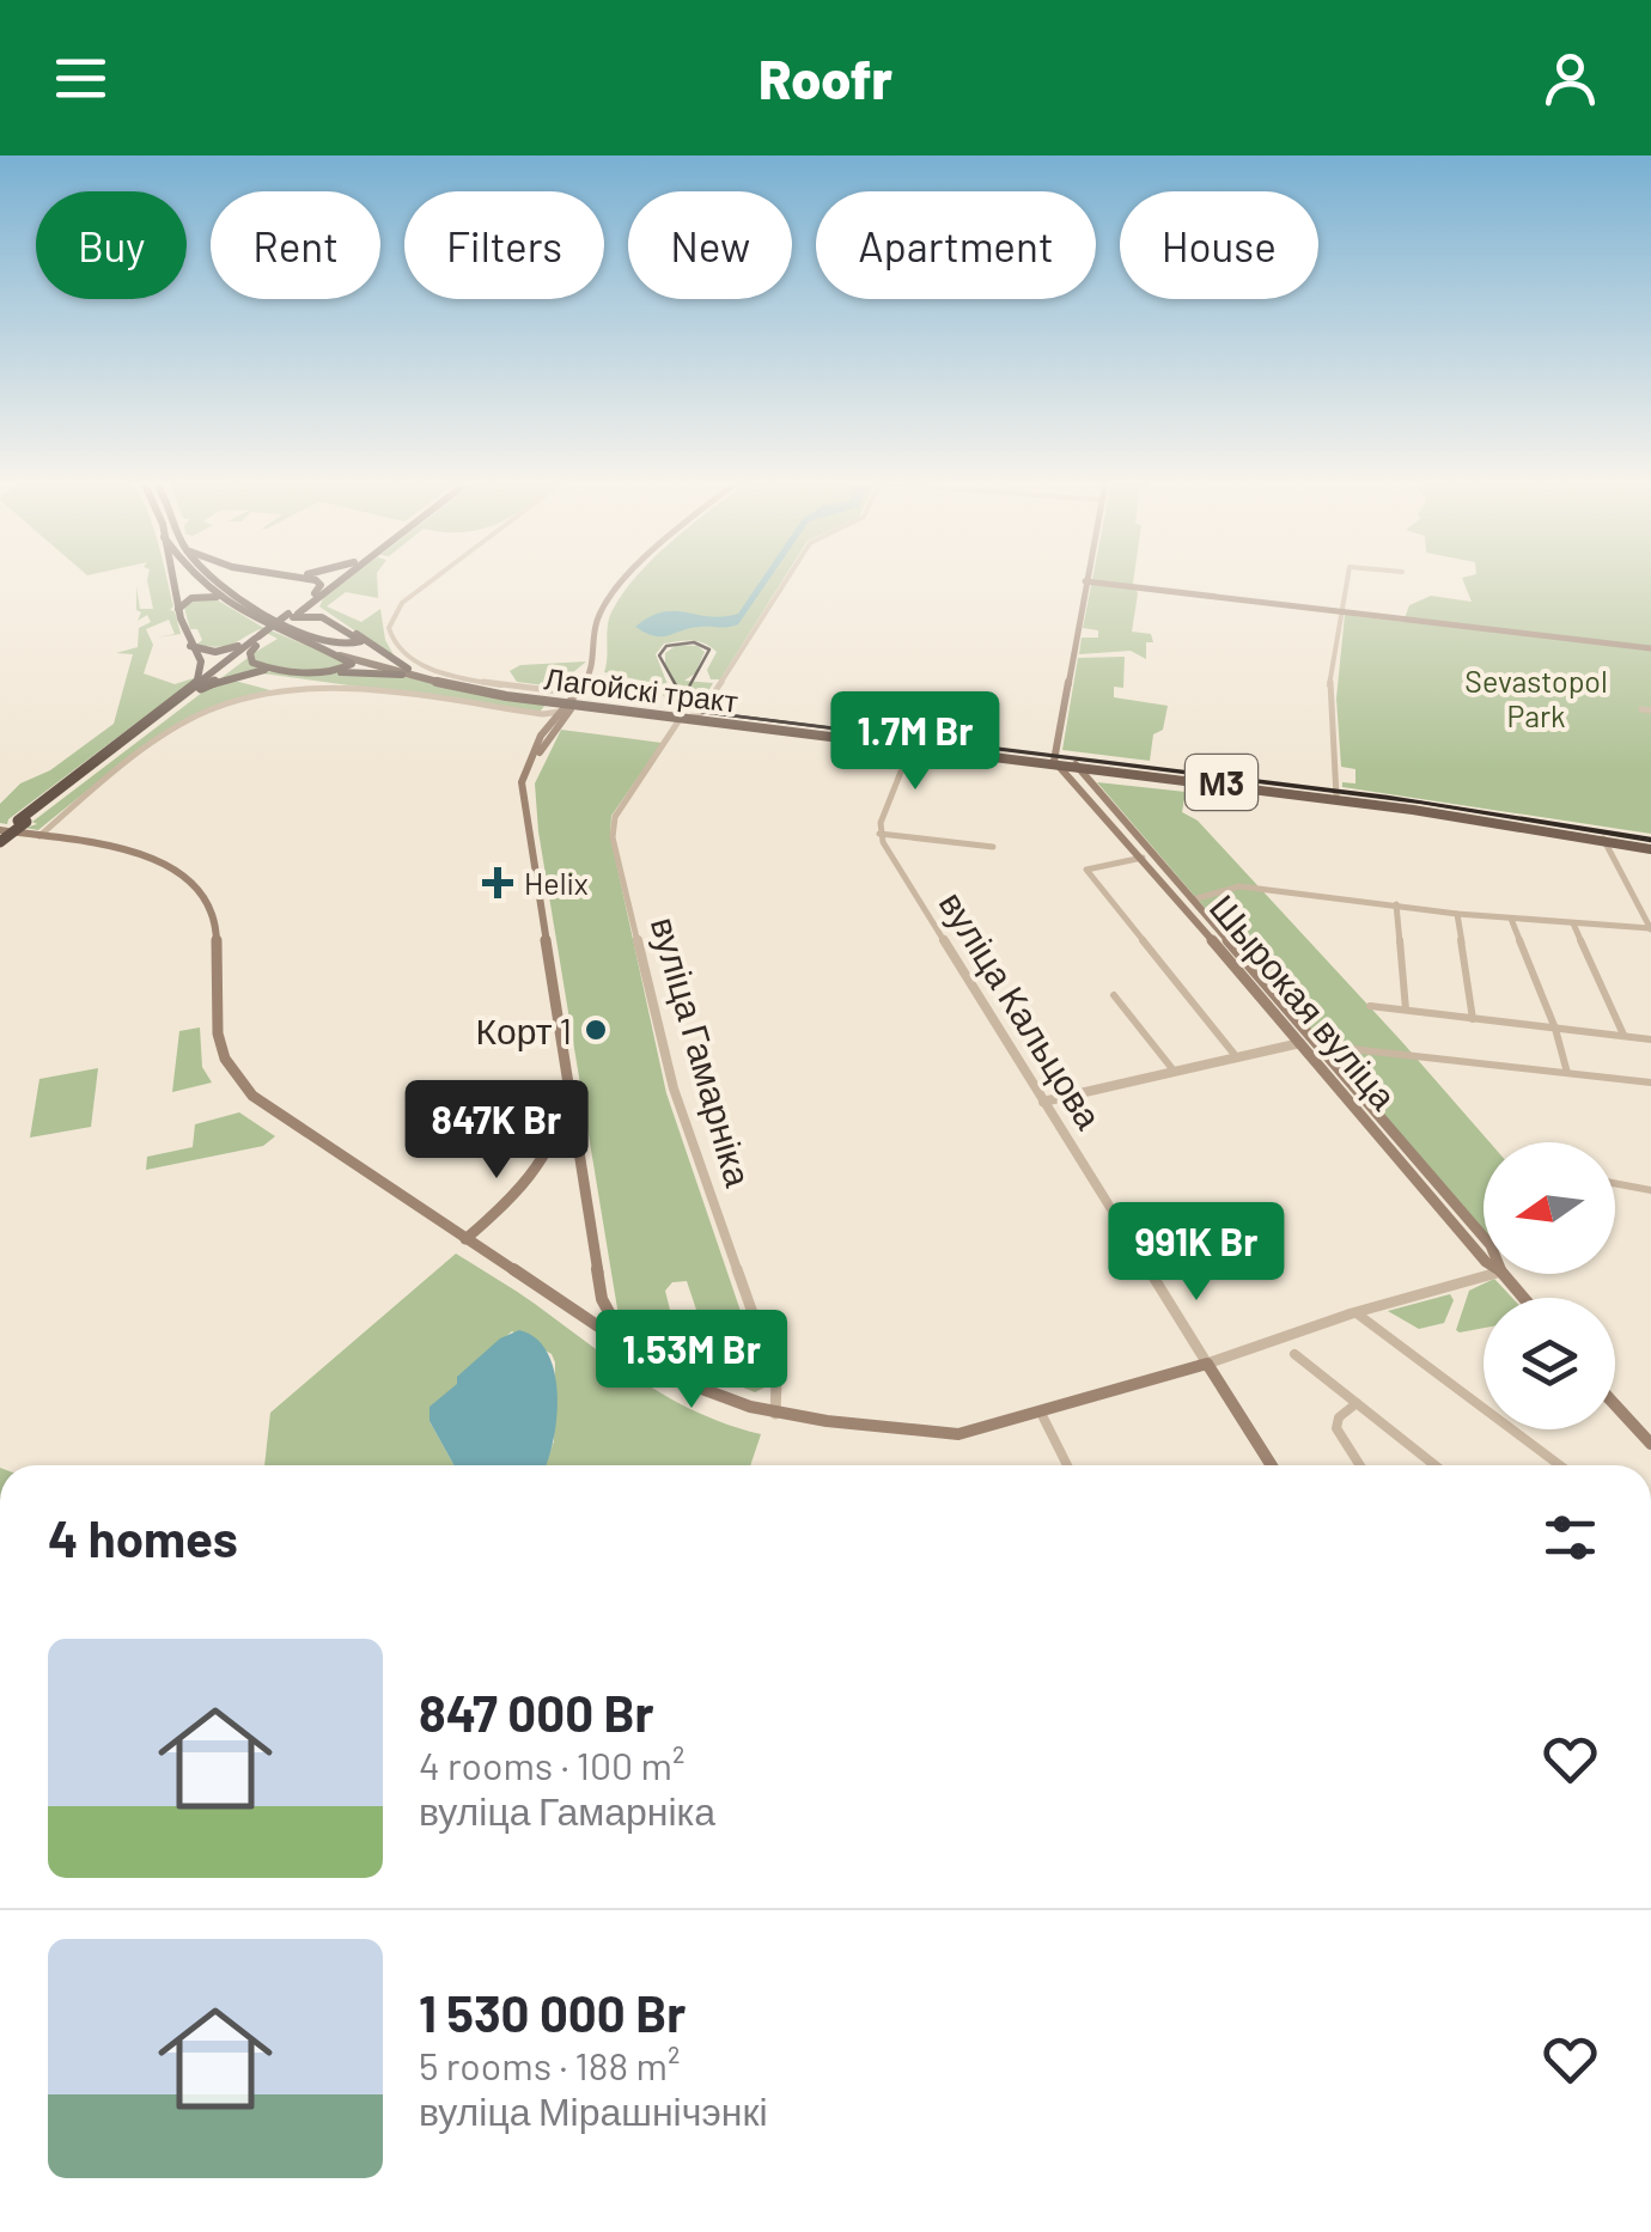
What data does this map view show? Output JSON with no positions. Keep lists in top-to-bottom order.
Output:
{
  "streets": {
    "highway": ["Лагойскі тракт", "М3"],
    "main road": ["Шырокая вуліца", "вуліца Кальцова"],
    "street": ["вуліца Гамарніка"]
  },
  "crossings": [
    ["Лагойскі тракт", "М3"],
    ["Лагойскі тракт", "Шырокая вуліца"],
    ["Лагойскі тракт", "вуліца Гамарніка"]
  ],
  "parks": ["Sevastopol Park"],
  "places": {
    "health": ["Helix"],
    "other": ["Корт 1"]
  },
  "north": "left",
  "page": {
    "header": "Roofr",
    "chip": [
      "Buy",
      "Rent",
      "Filters",
      "New",
      "Apartment",
      "House"
    ],
    "price": [
      "1.7M Br",
      "847K Br",
      "991K Br",
      "1.53M Br"
    ],
    "heading": "4 homes",
    "list": [
      {
        "name": "847 000 Br",
        "note": "4 rooms · 100 m² · вуліца Гамарніка"
      },
      {
        "name": "1 530 000 Br",
        "note": "5 rooms · 188 m² · вуліца Мірашнічэнкі"
      }
    ]
  }
}
